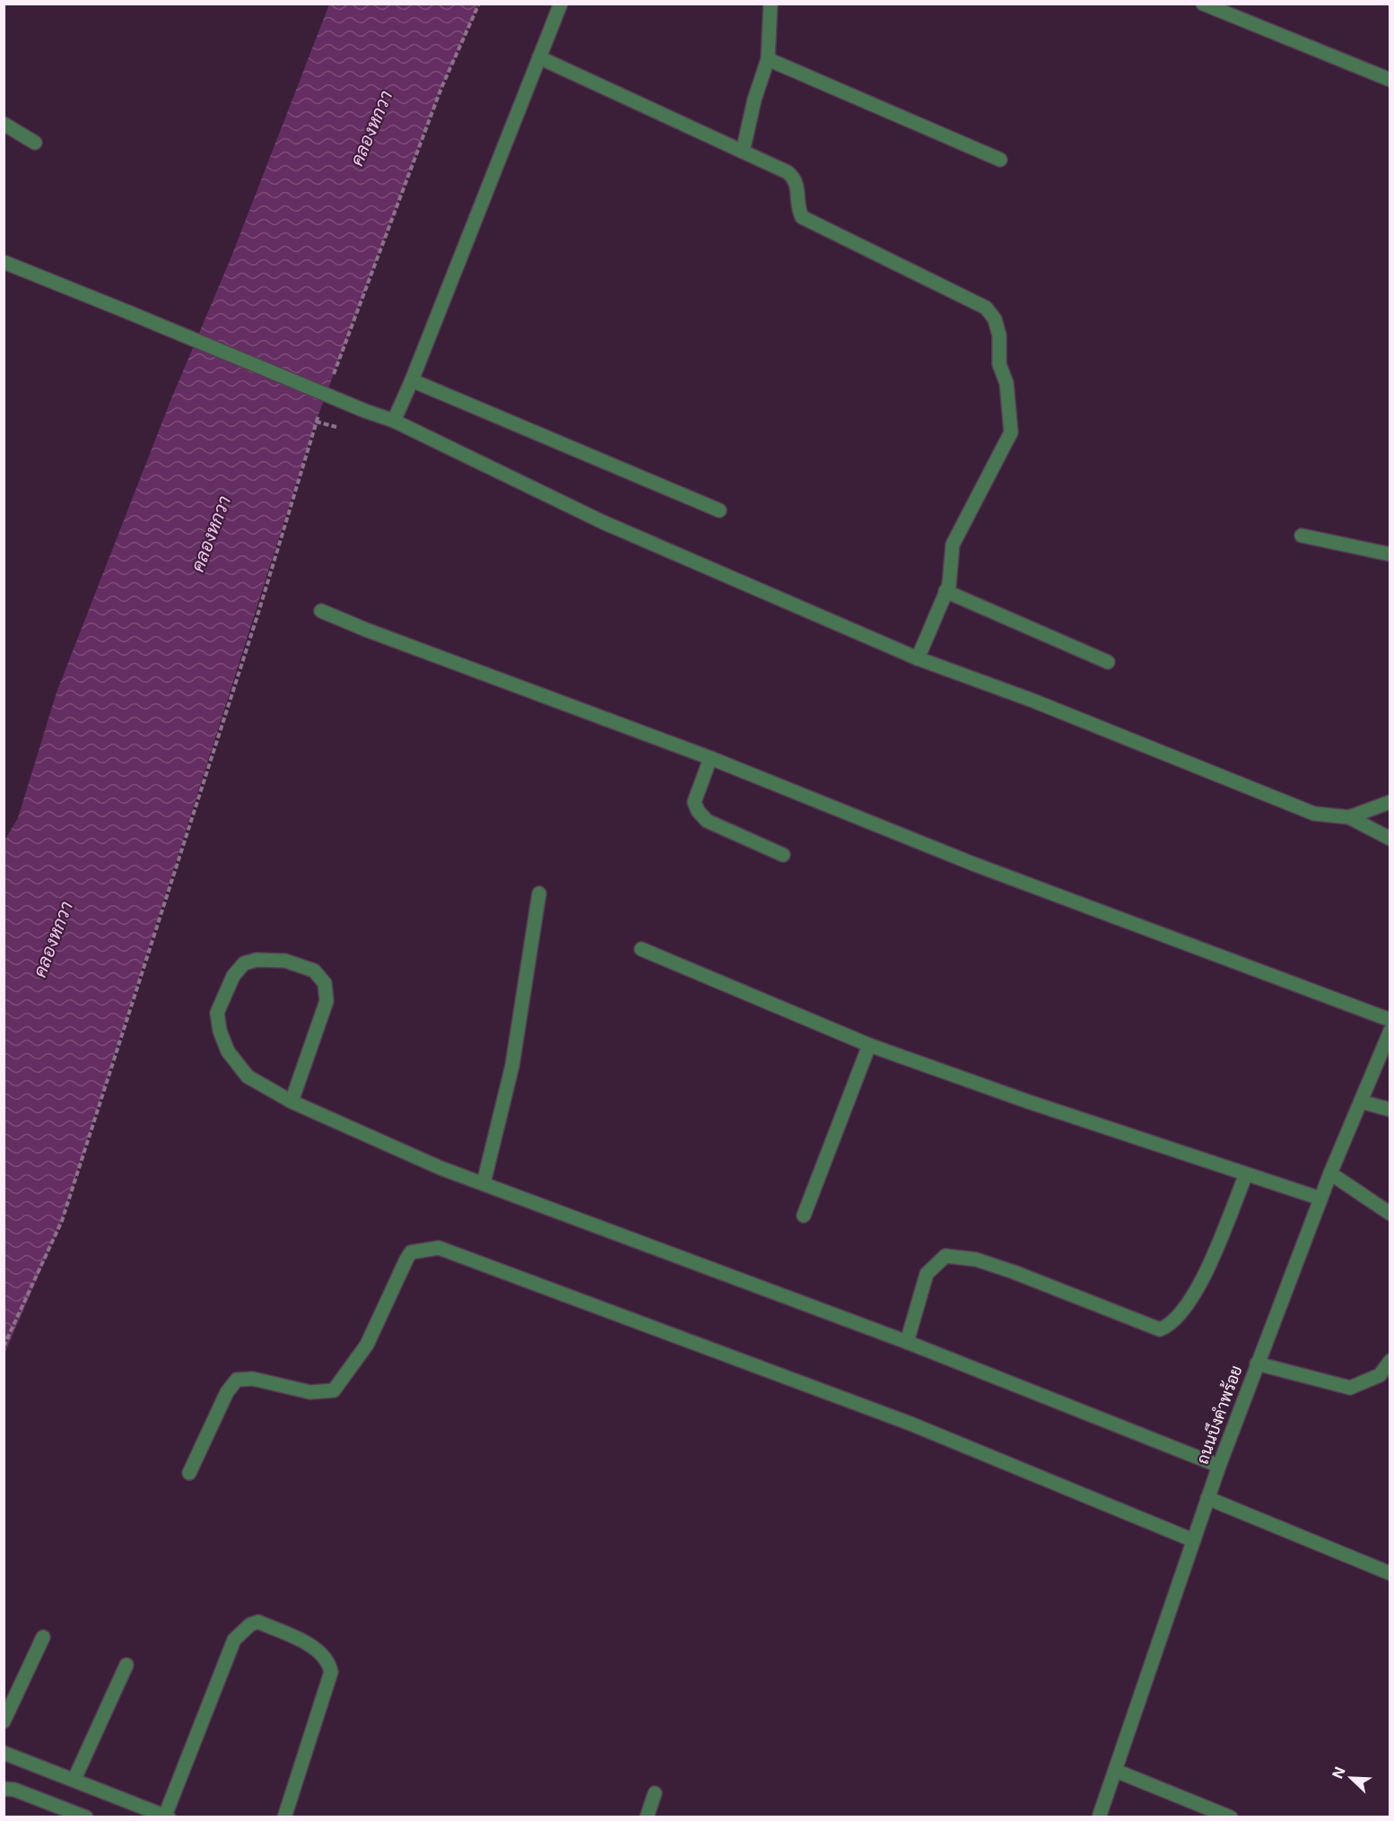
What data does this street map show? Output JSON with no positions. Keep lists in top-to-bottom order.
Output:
{
  "streets": {
    "street": ["ถนนบึงคำพร้อย"]
  },
  "water": ["คลองหกวา"],
  "north": "top left"
}
